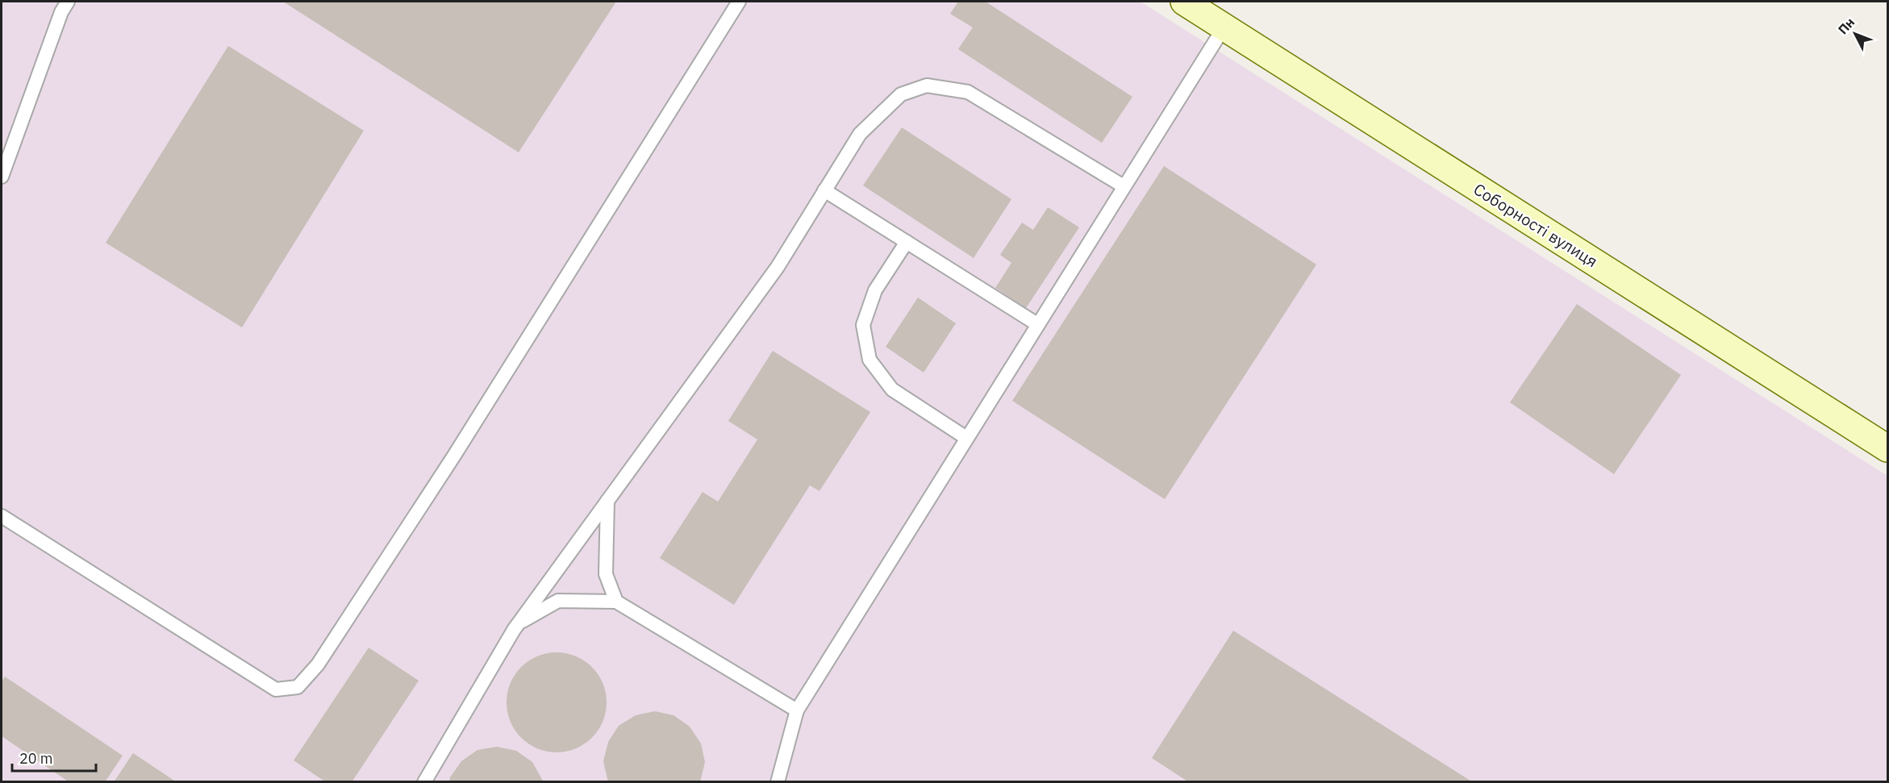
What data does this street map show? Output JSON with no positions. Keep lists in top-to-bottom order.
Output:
{
  "streets": {
    "street": ["Соборності вулиця"]
  },
  "scale_bar": "20 m",
  "north": "top left"
}
